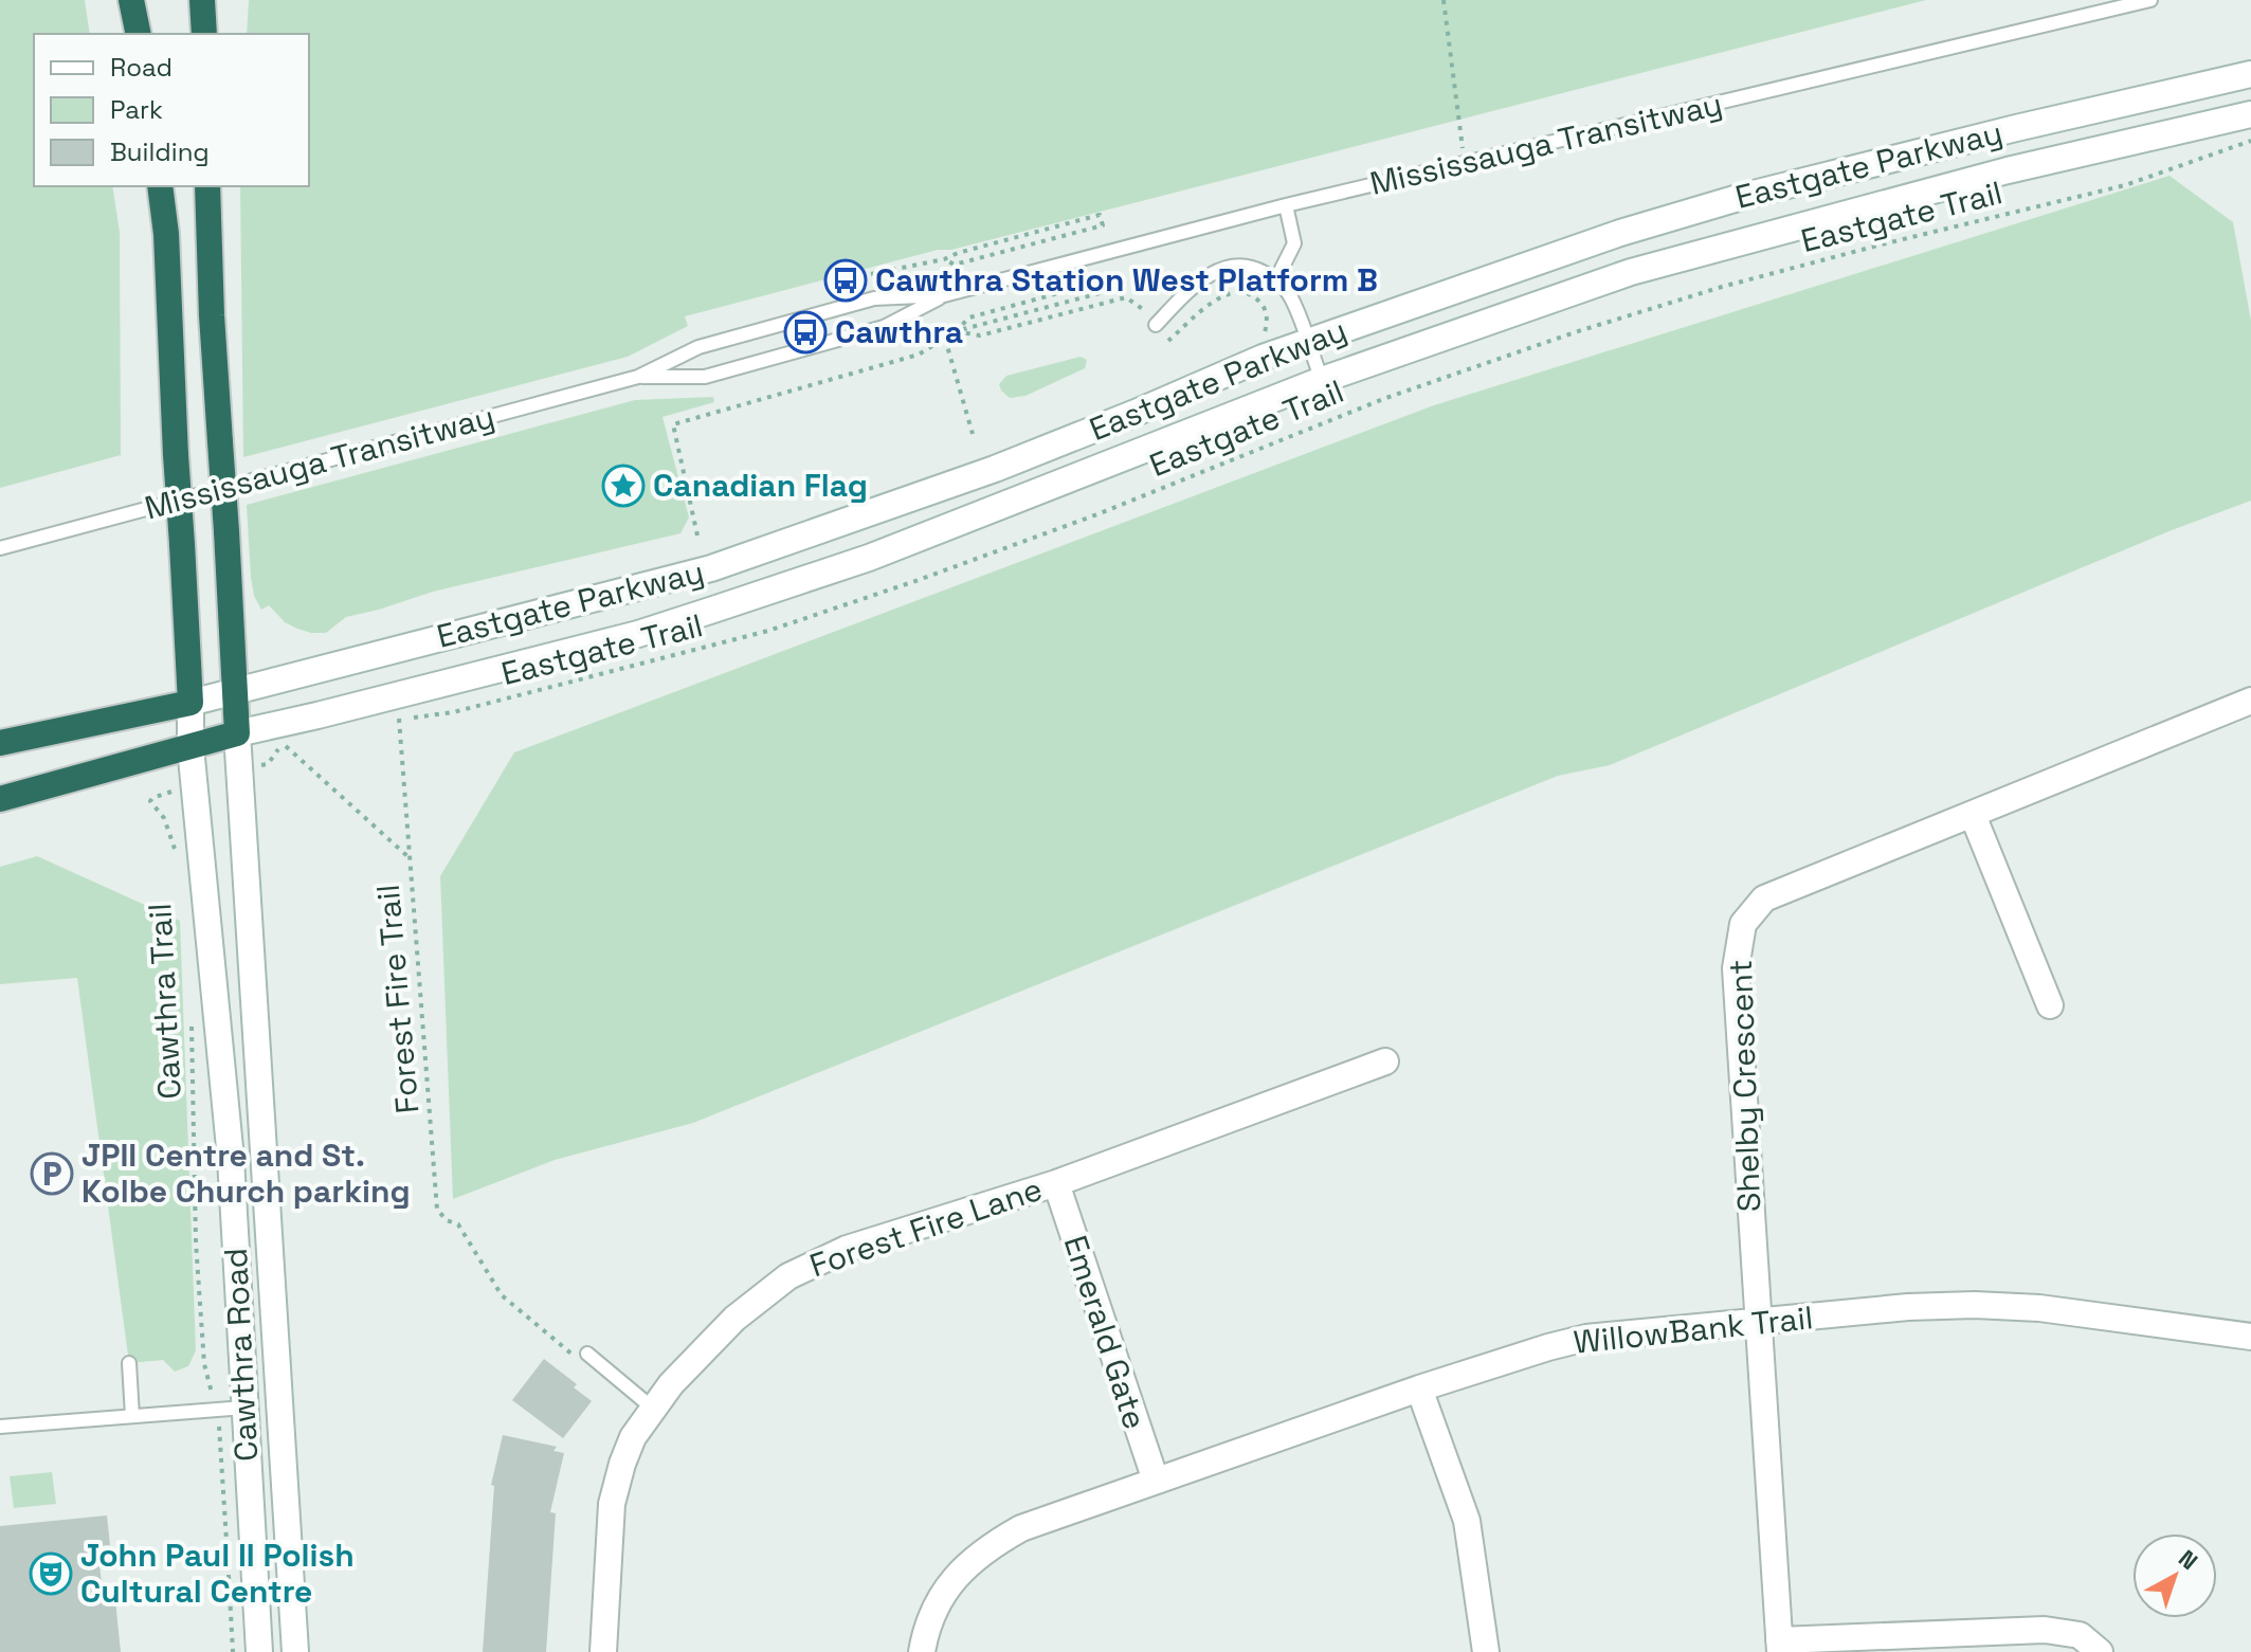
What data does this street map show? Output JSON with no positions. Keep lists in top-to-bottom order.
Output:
{
  "streets": {
    "main road": [
      "Eastgate Parkway",
      "Shelby Crescent",
      "Forest Fire Lane",
      "WillowBank Trail",
      "Emerald Gate",
      "Cawthra Road"
    ],
    "lane": ["Mississauga Transitway"],
    "path": ["Eastgate Trail", "Forest Fire Trail", "Cawthra Trail"]
  },
  "crossings": [
    ["Eastgate Parkway", "Cawthra Road"],
    ["Eastgate Trail", "Forest Fire Trail"],
    ["Shelby Crescent", "WillowBank Trail"],
    ["Forest Fire Lane", "Emerald Gate"],
    ["WillowBank Trail", "Emerald Gate"]
  ],
  "places": {
    "bus stop": ["Cawthra Station West Platform B", "Cawthra"],
    "place": ["Canadian Flag"],
    "parking": ["JPII Centre and St. Kolbe Church parking"],
    "theatre": ["John Paul II Polish Cultural Centre"]
  },
  "legend": ["Road", "Park", "Building"],
  "north": "top right"
}
